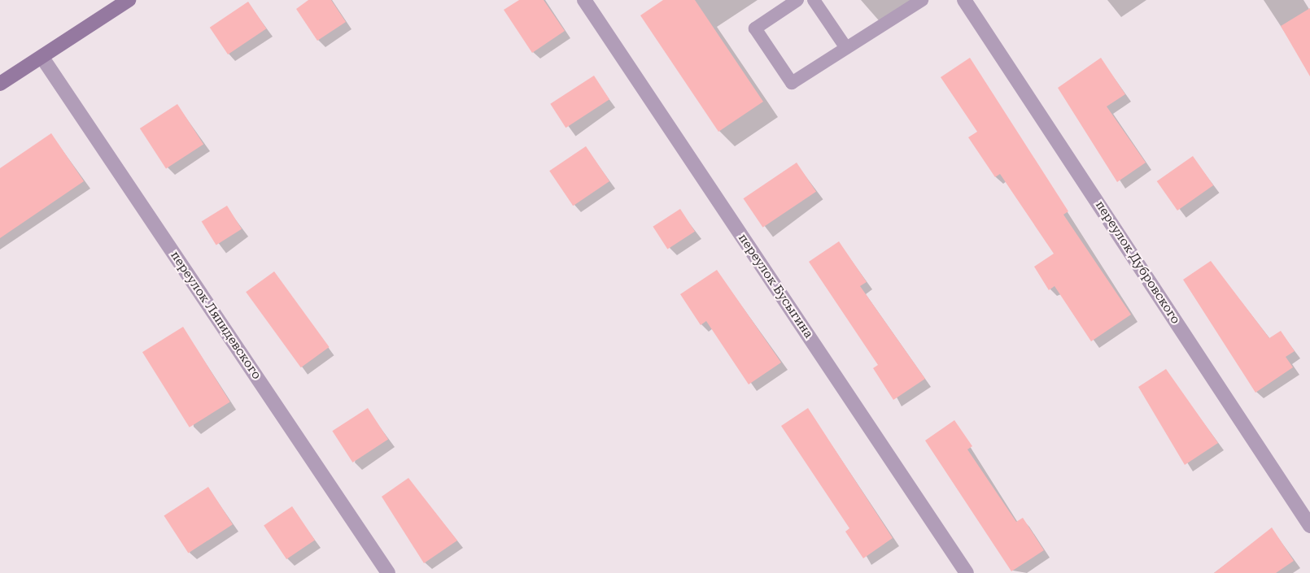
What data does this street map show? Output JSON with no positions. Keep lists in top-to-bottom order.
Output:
{
  "streets": {
    "street": ["переулок Дубровского", "переулок Бусыгина", "переулок Ляпидевского"]
  }
}
